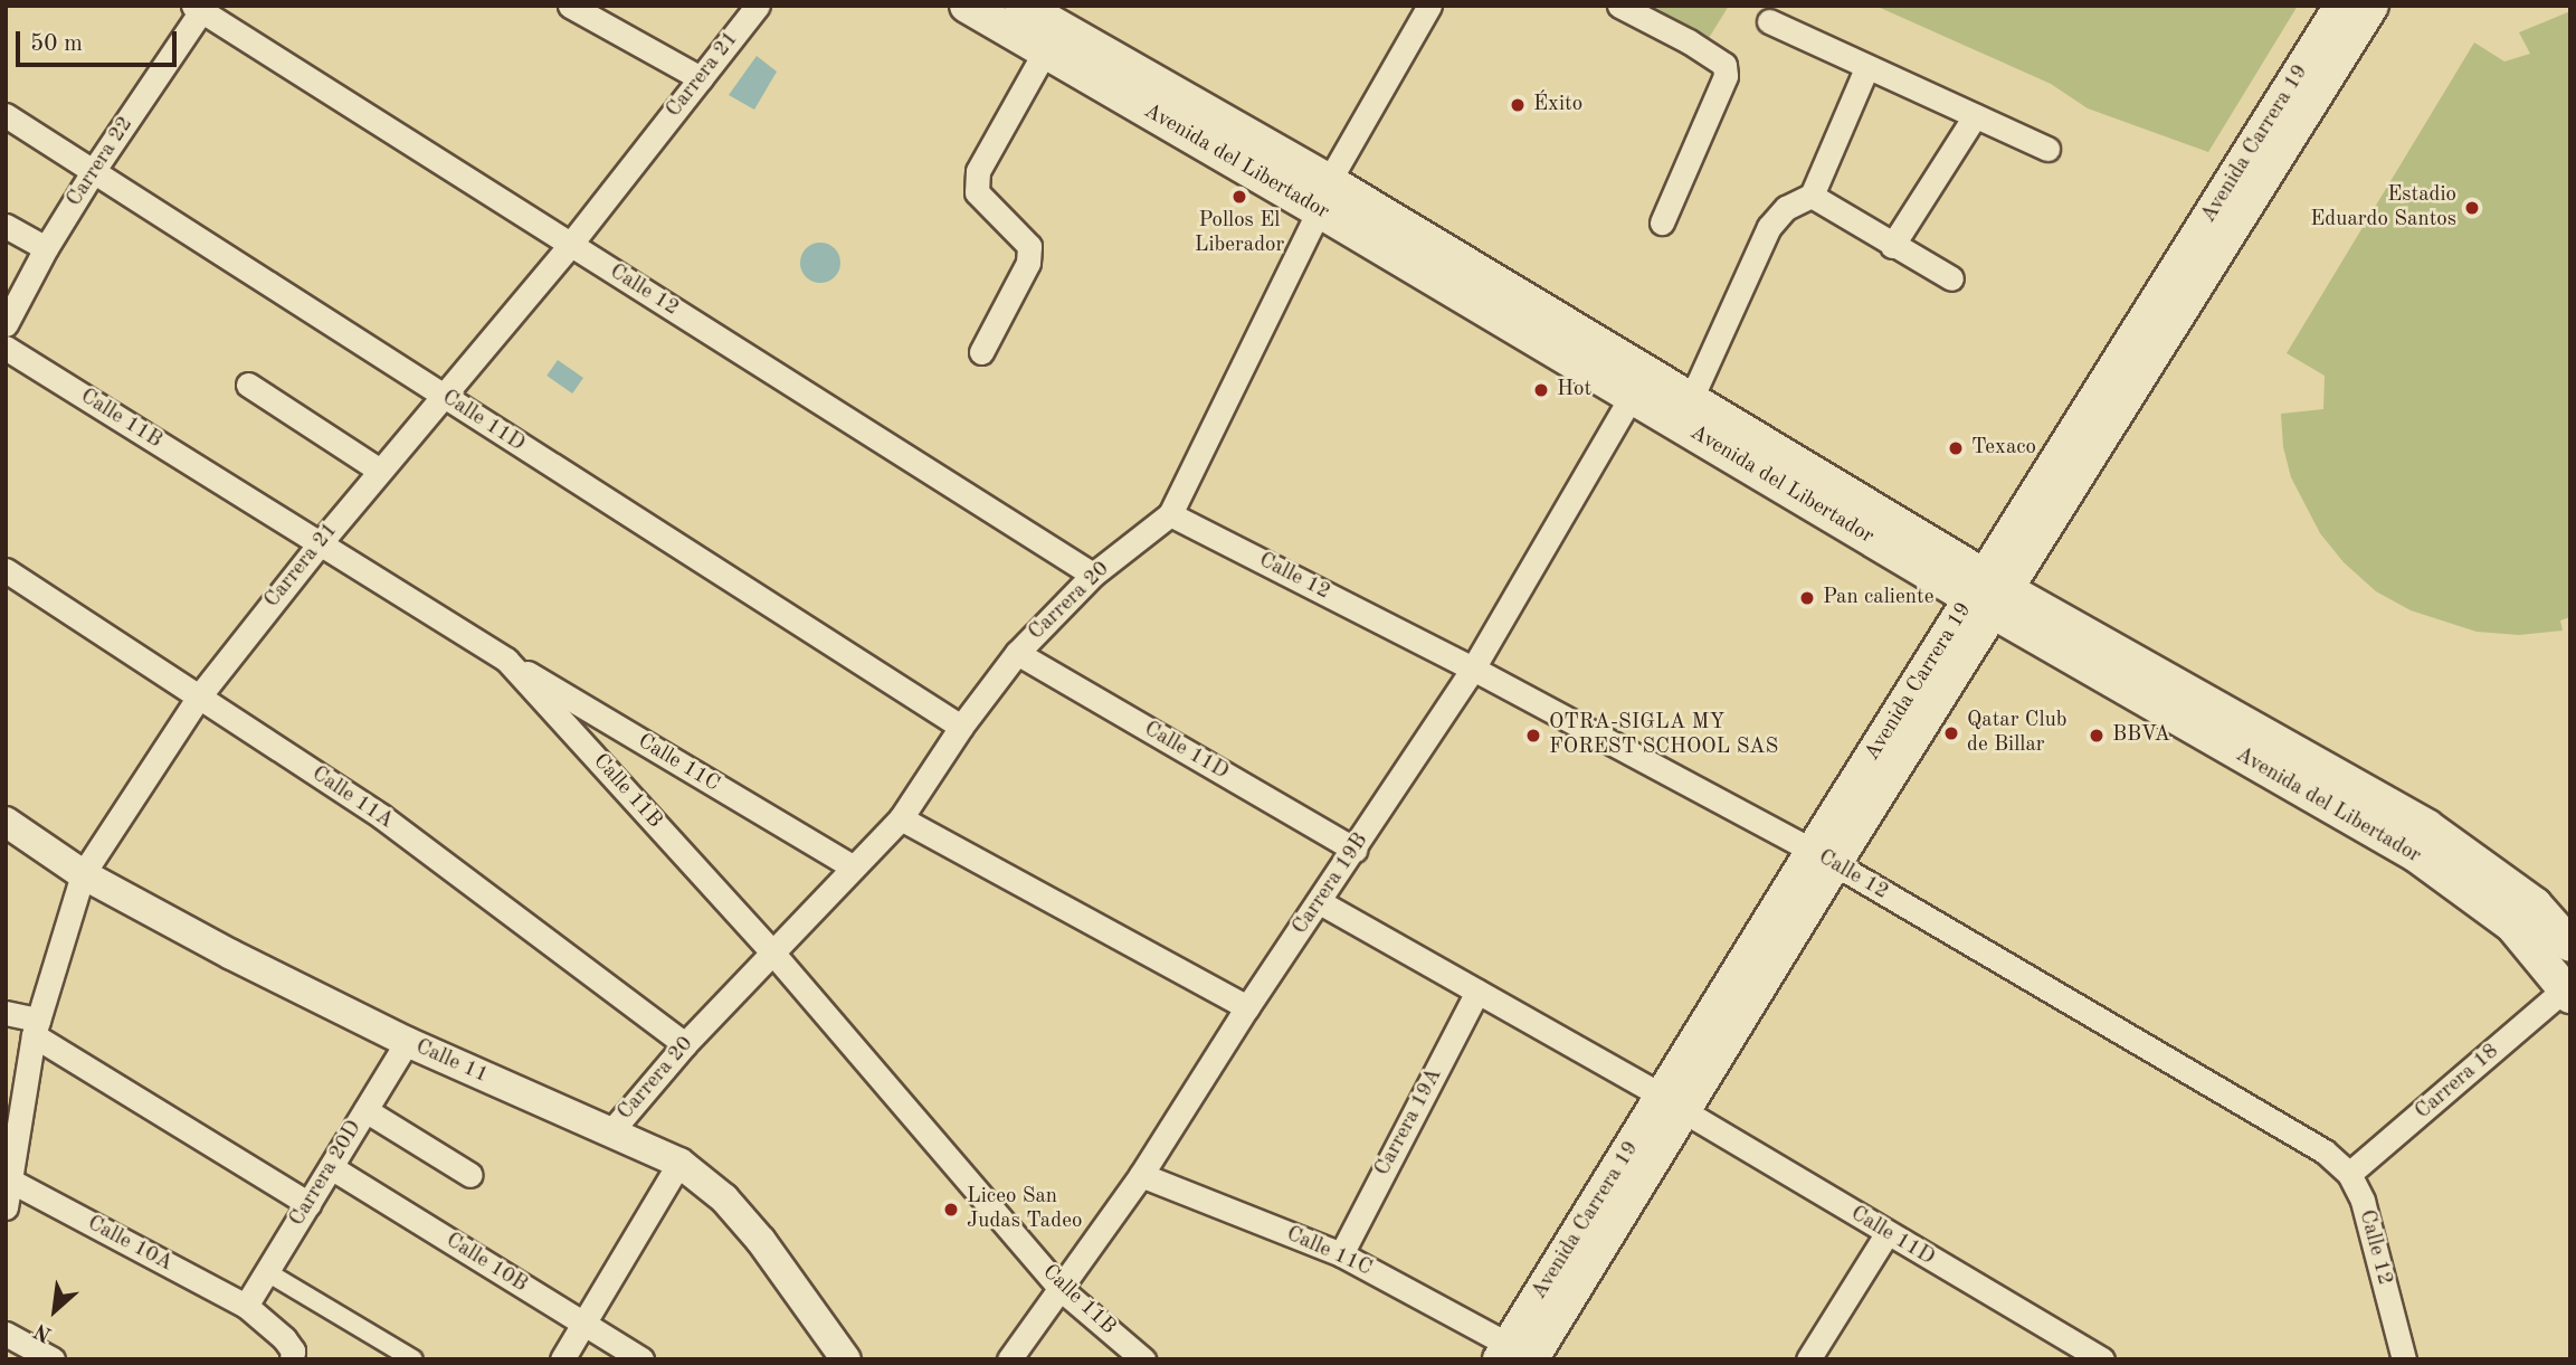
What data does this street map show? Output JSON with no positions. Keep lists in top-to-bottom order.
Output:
{
  "streets": {
    "main road": ["Avenida Carrera 19", "Avenida del Libertador"],
    "street": [
      "Carrera 21",
      "Carrera 22",
      "Calle 12",
      "Calle 11B",
      "Calle 11D",
      "Carrera 20",
      "Calle 11C",
      "Calle 11A",
      "Carrera 19B",
      "Calle 11",
      "Carrera 18",
      "Carrera 19A",
      "Carrera 20D",
      "Calle 10A",
      "Calle 10B"
    ]
  },
  "crossings": [
    ["Carrera 21", "Calle 12"],
    ["Carrera 21", "Calle 11B"],
    ["Carrera 21", "Calle 11D"],
    ["Carrera 21", "Calle 11A"],
    ["Carrera 21", "Calle 11"],
    ["Carrera 21", "Calle 10A"],
    ["Avenida Carrera 19", "Avenida del Libertador"],
    ["Avenida Carrera 19", "Calle 12"],
    ["Avenida Carrera 19", "Calle 11D"],
    ["Avenida Carrera 19", "Calle 11C"],
    ["Carrera 22", "Calle 12"],
    ["Carrera 22", "Calle 11D"],
    ["Avenida del Libertador", "Carrera 20"],
    ["Avenida del Libertador", "Carrera 19B"],
    ["Avenida del Libertador", "Carrera 18"],
    ["Calle 12", "Carrera 20"],
    ["Calle 12", "Carrera 19B"],
    ["Calle 12", "Carrera 18"],
    ["Calle 11B", "Carrera 20"],
    ["Calle 11B", "Calle 11C"],
    ["Calle 11B", "Carrera 19B"],
    ["Calle 11D", "Carrera 20"],
    ["Calle 11D", "Carrera 19B"],
    ["Calle 11D", "Carrera 19A"],
    ["Carrera 20", "Calle 11C"],
    ["Carrera 20", "Calle 11A"],
    ["Carrera 20", "Calle 11"],
    ["Calle 11C", "Carrera 19B"],
    ["Calle 11C", "Carrera 19A"],
    ["Calle 11", "Carrera 20D"],
    ["Carrera 20D", "Calle 10A"],
    ["Carrera 20D", "Calle 10B"]
  ],
  "places": [
    "Éxito",
    "Pollos El Liberador",
    "Estadio Eduardo Santos",
    "Hot",
    "Texaco",
    "Pan caliente",
    "Qatar Club de Billar",
    "OTRA-SIGLA MY FOREST SCHOOL SAS",
    "BBVA",
    "Liceo San Judas Tadeo"
  ],
  "scale_bar": "50 m",
  "north": "bottom left"
}
